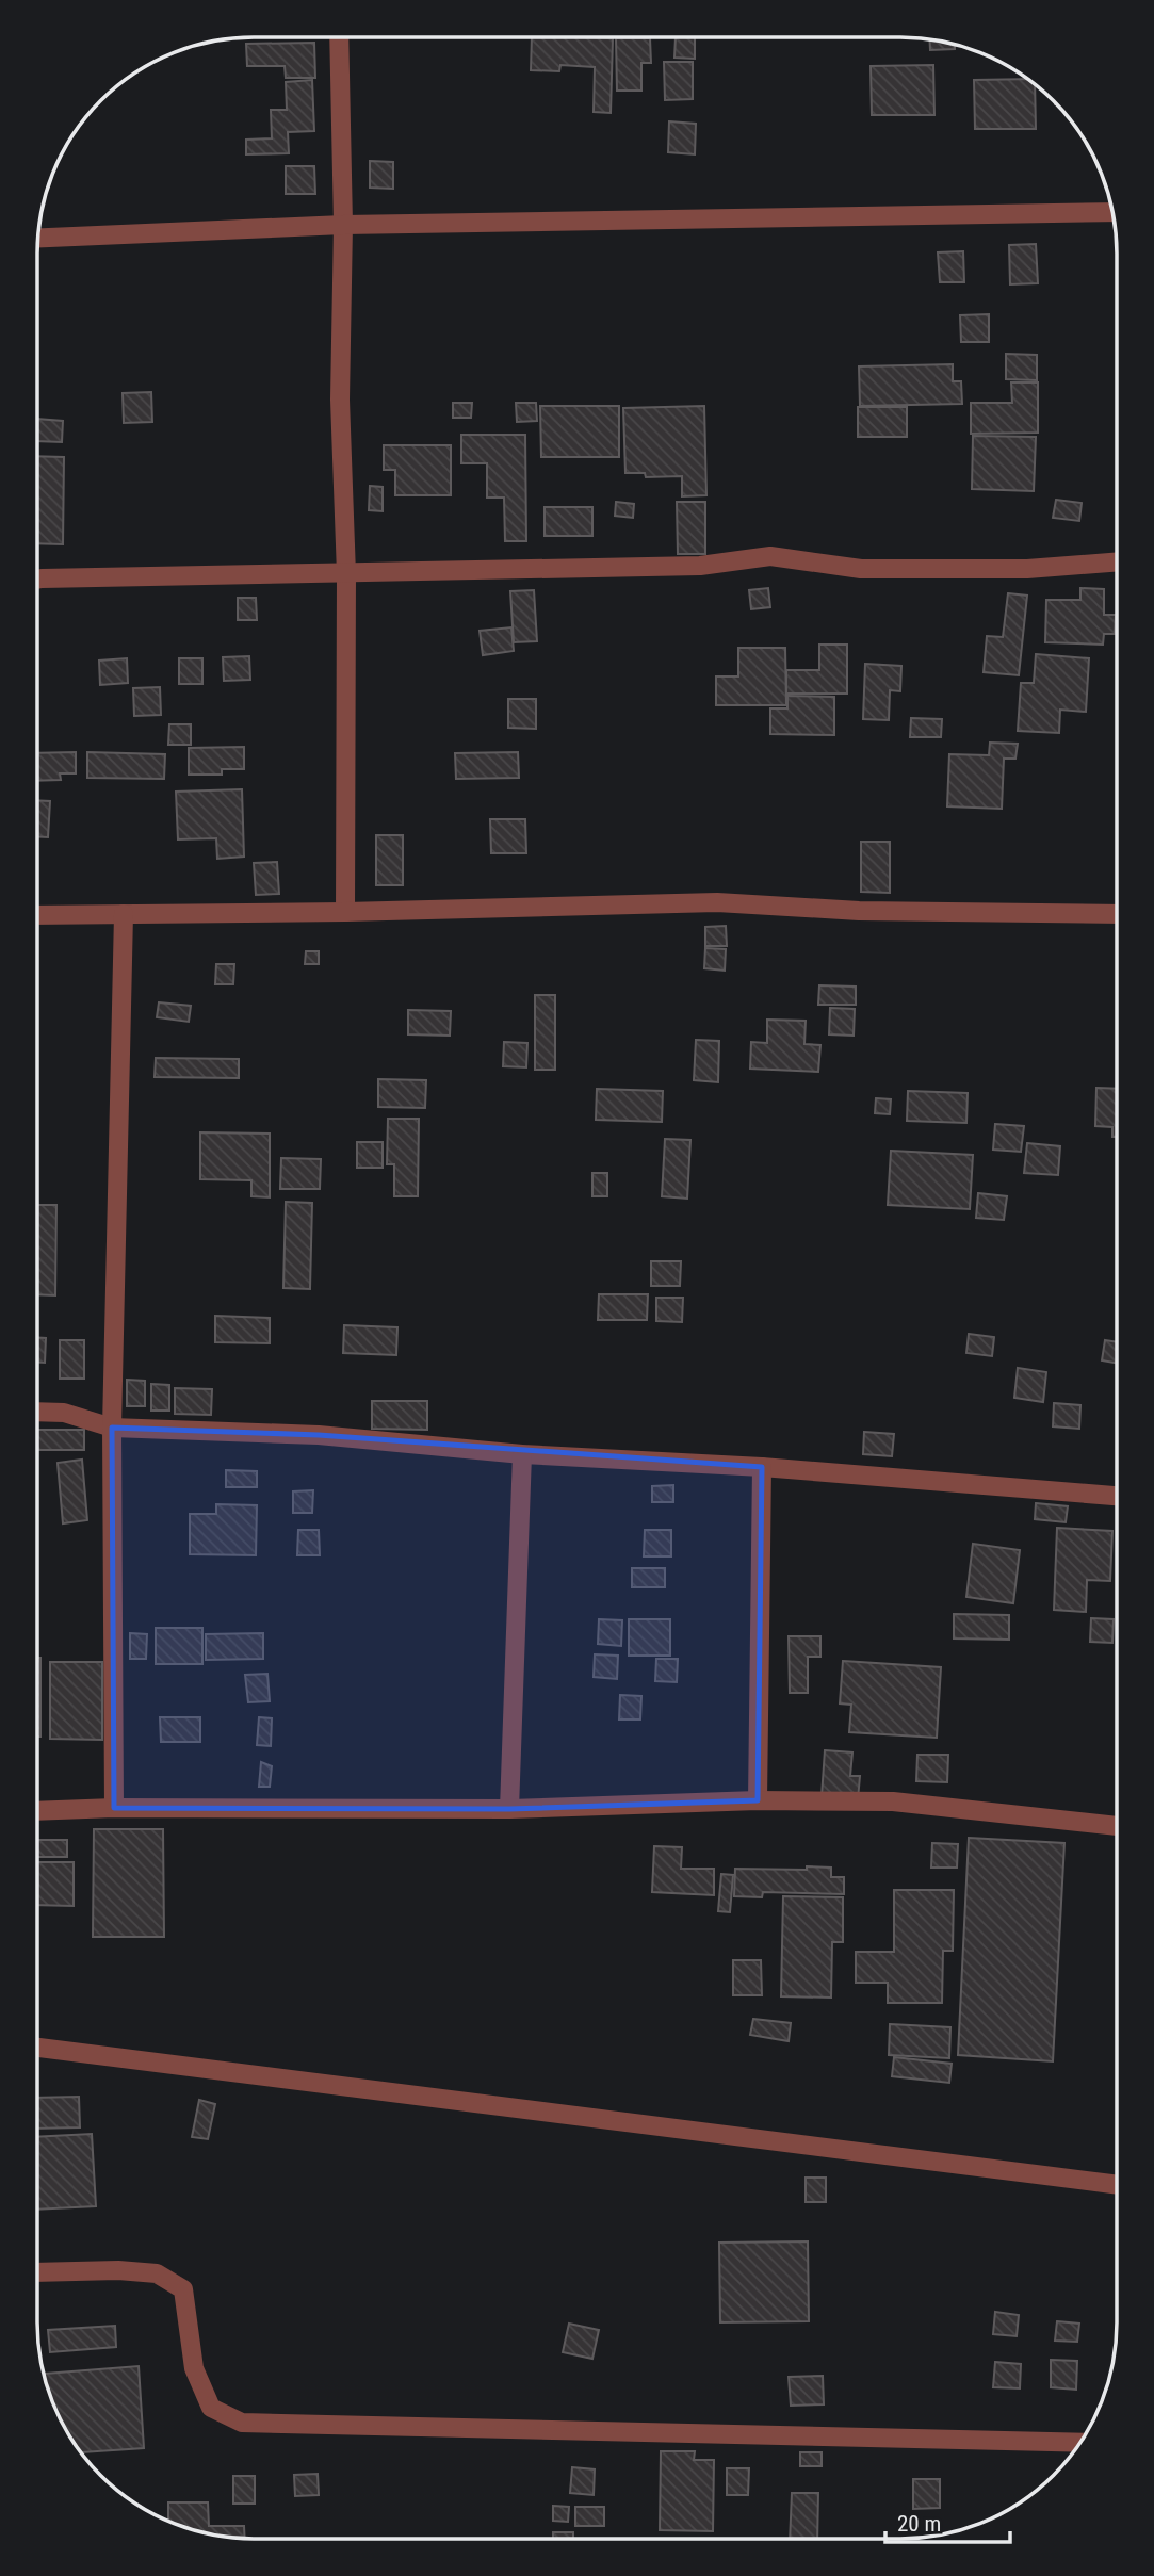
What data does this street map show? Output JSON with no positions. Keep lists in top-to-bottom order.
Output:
{
  "scale_bar": "20 m"
}
